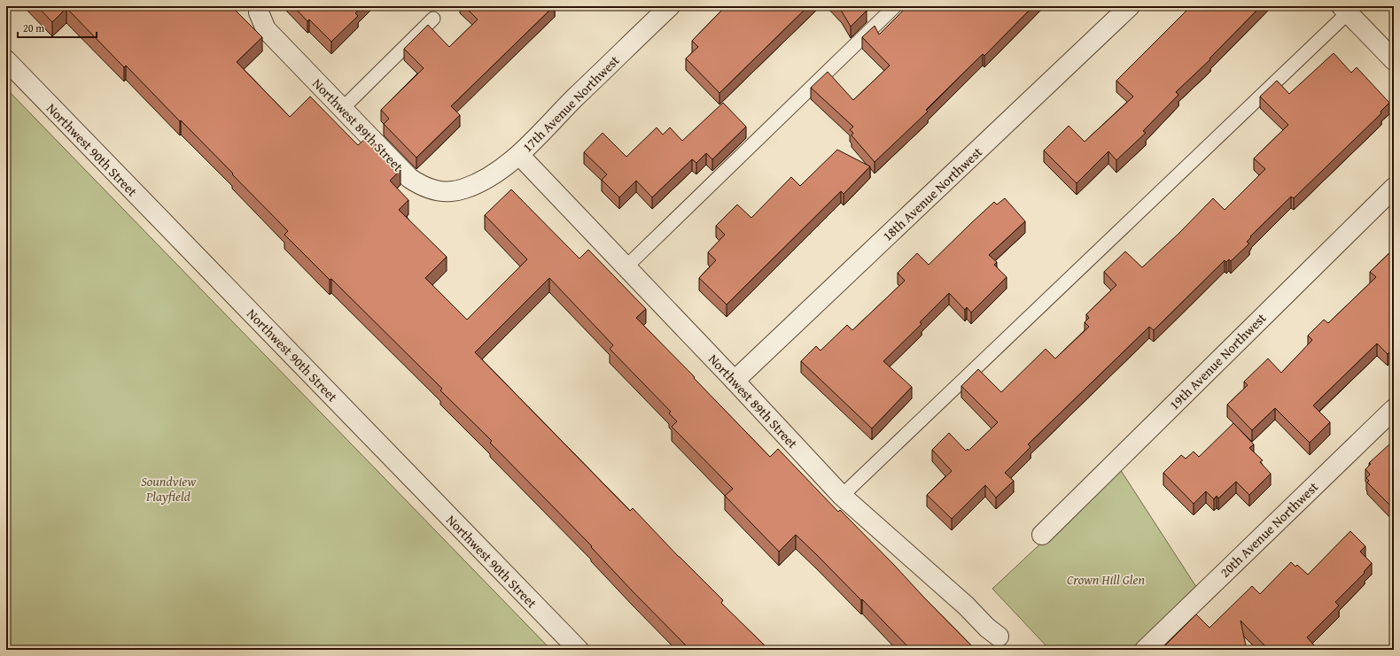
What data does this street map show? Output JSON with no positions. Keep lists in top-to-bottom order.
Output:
{
  "streets": {
    "street": [
      "17th Avenue Northwest",
      "Northwest 89th Street",
      "Northwest 90th Street",
      "18th Avenue Northwest",
      "19th Avenue Northwest",
      "20th Avenue Northwest"
    ]
  },
  "crossings": [
    ["17th Avenue Northwest", "Northwest 89th Street"],
    ["Northwest 89th Street", "18th Avenue Northwest"]
  ],
  "parks": ["Soundview Playfield", "Crown Hill Glen"],
  "scale_bar": "20 m"
}
